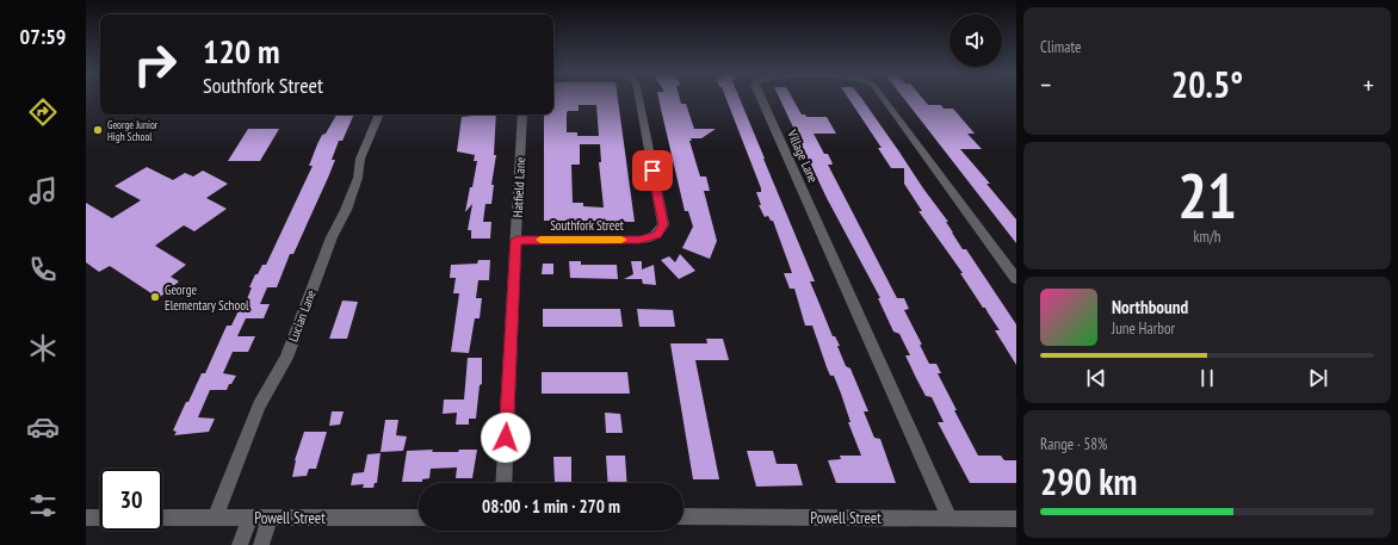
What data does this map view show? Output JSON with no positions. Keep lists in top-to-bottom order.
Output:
{
  "streets": {
    "street": [
      "Village Lane",
      "Hatfield Lane",
      "Southfork Street",
      "Lucian Lane",
      "Powell Street"
    ]
  },
  "crossings": [
    ["Village Lane", "Powell Street"],
    ["Hatfield Lane", "Southfork Street"],
    ["Lucian Lane", "Powell Street"]
  ],
  "places": ["George Junior High School", "George Elementary School"],
  "page": {
    "tabs": "07:59",
    "tile": [
      "Climate",
      ["21", "km/h"],
      ["Range · 58%", "290 km"]
    ],
    "turn": ["120 m", "Southfork Street"],
    "heat": ["−", "20.5°", "+"],
    "song": ["Northbound", "June Harbor"],
    "limit": "30",
    "trip": "08:00 · 1 min · 270 m"
  }
}
